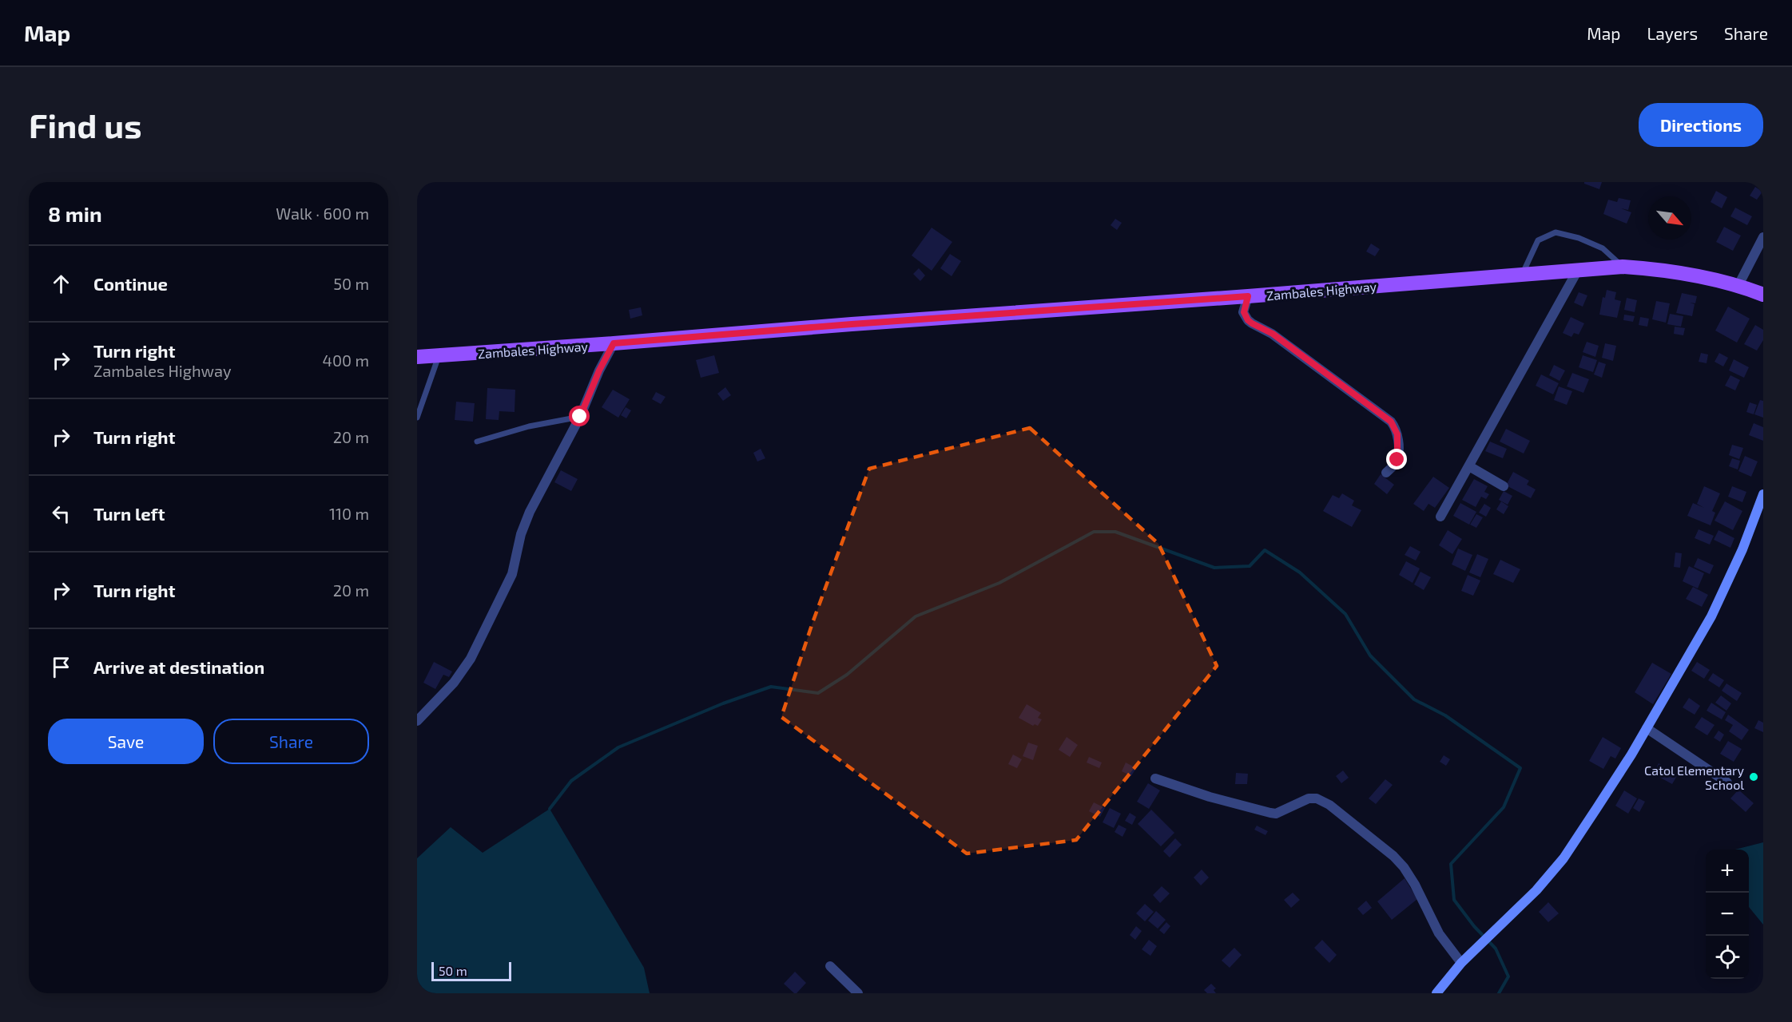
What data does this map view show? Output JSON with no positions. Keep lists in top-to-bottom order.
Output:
{
  "streets": {
    "main road": ["Zambales Highway"]
  },
  "places": ["Catol Elementary School"],
  "scale_bar": "50 m",
  "north": "bottom right",
  "page": {
    "header": "Map",
    "nav": ["Map", "Layers", "Share"],
    "buttons": [
      "Directions",
      ["Save", "Share"]
    ],
    "title": "Find us",
    "heading": ["8 min", "Walk · 600 m"],
    "list": [
      ["Continue", "50 m"],
      ["Turn right", "Zambales Highway", "400 m"],
      ["Turn right", "20 m"],
      ["Turn left", "110 m"],
      ["Turn right", "20 m"],
      "Arrive at destination"
    ],
    "map_buttons": ["+", "−"],
    "scale": "50 m"
  }
}
